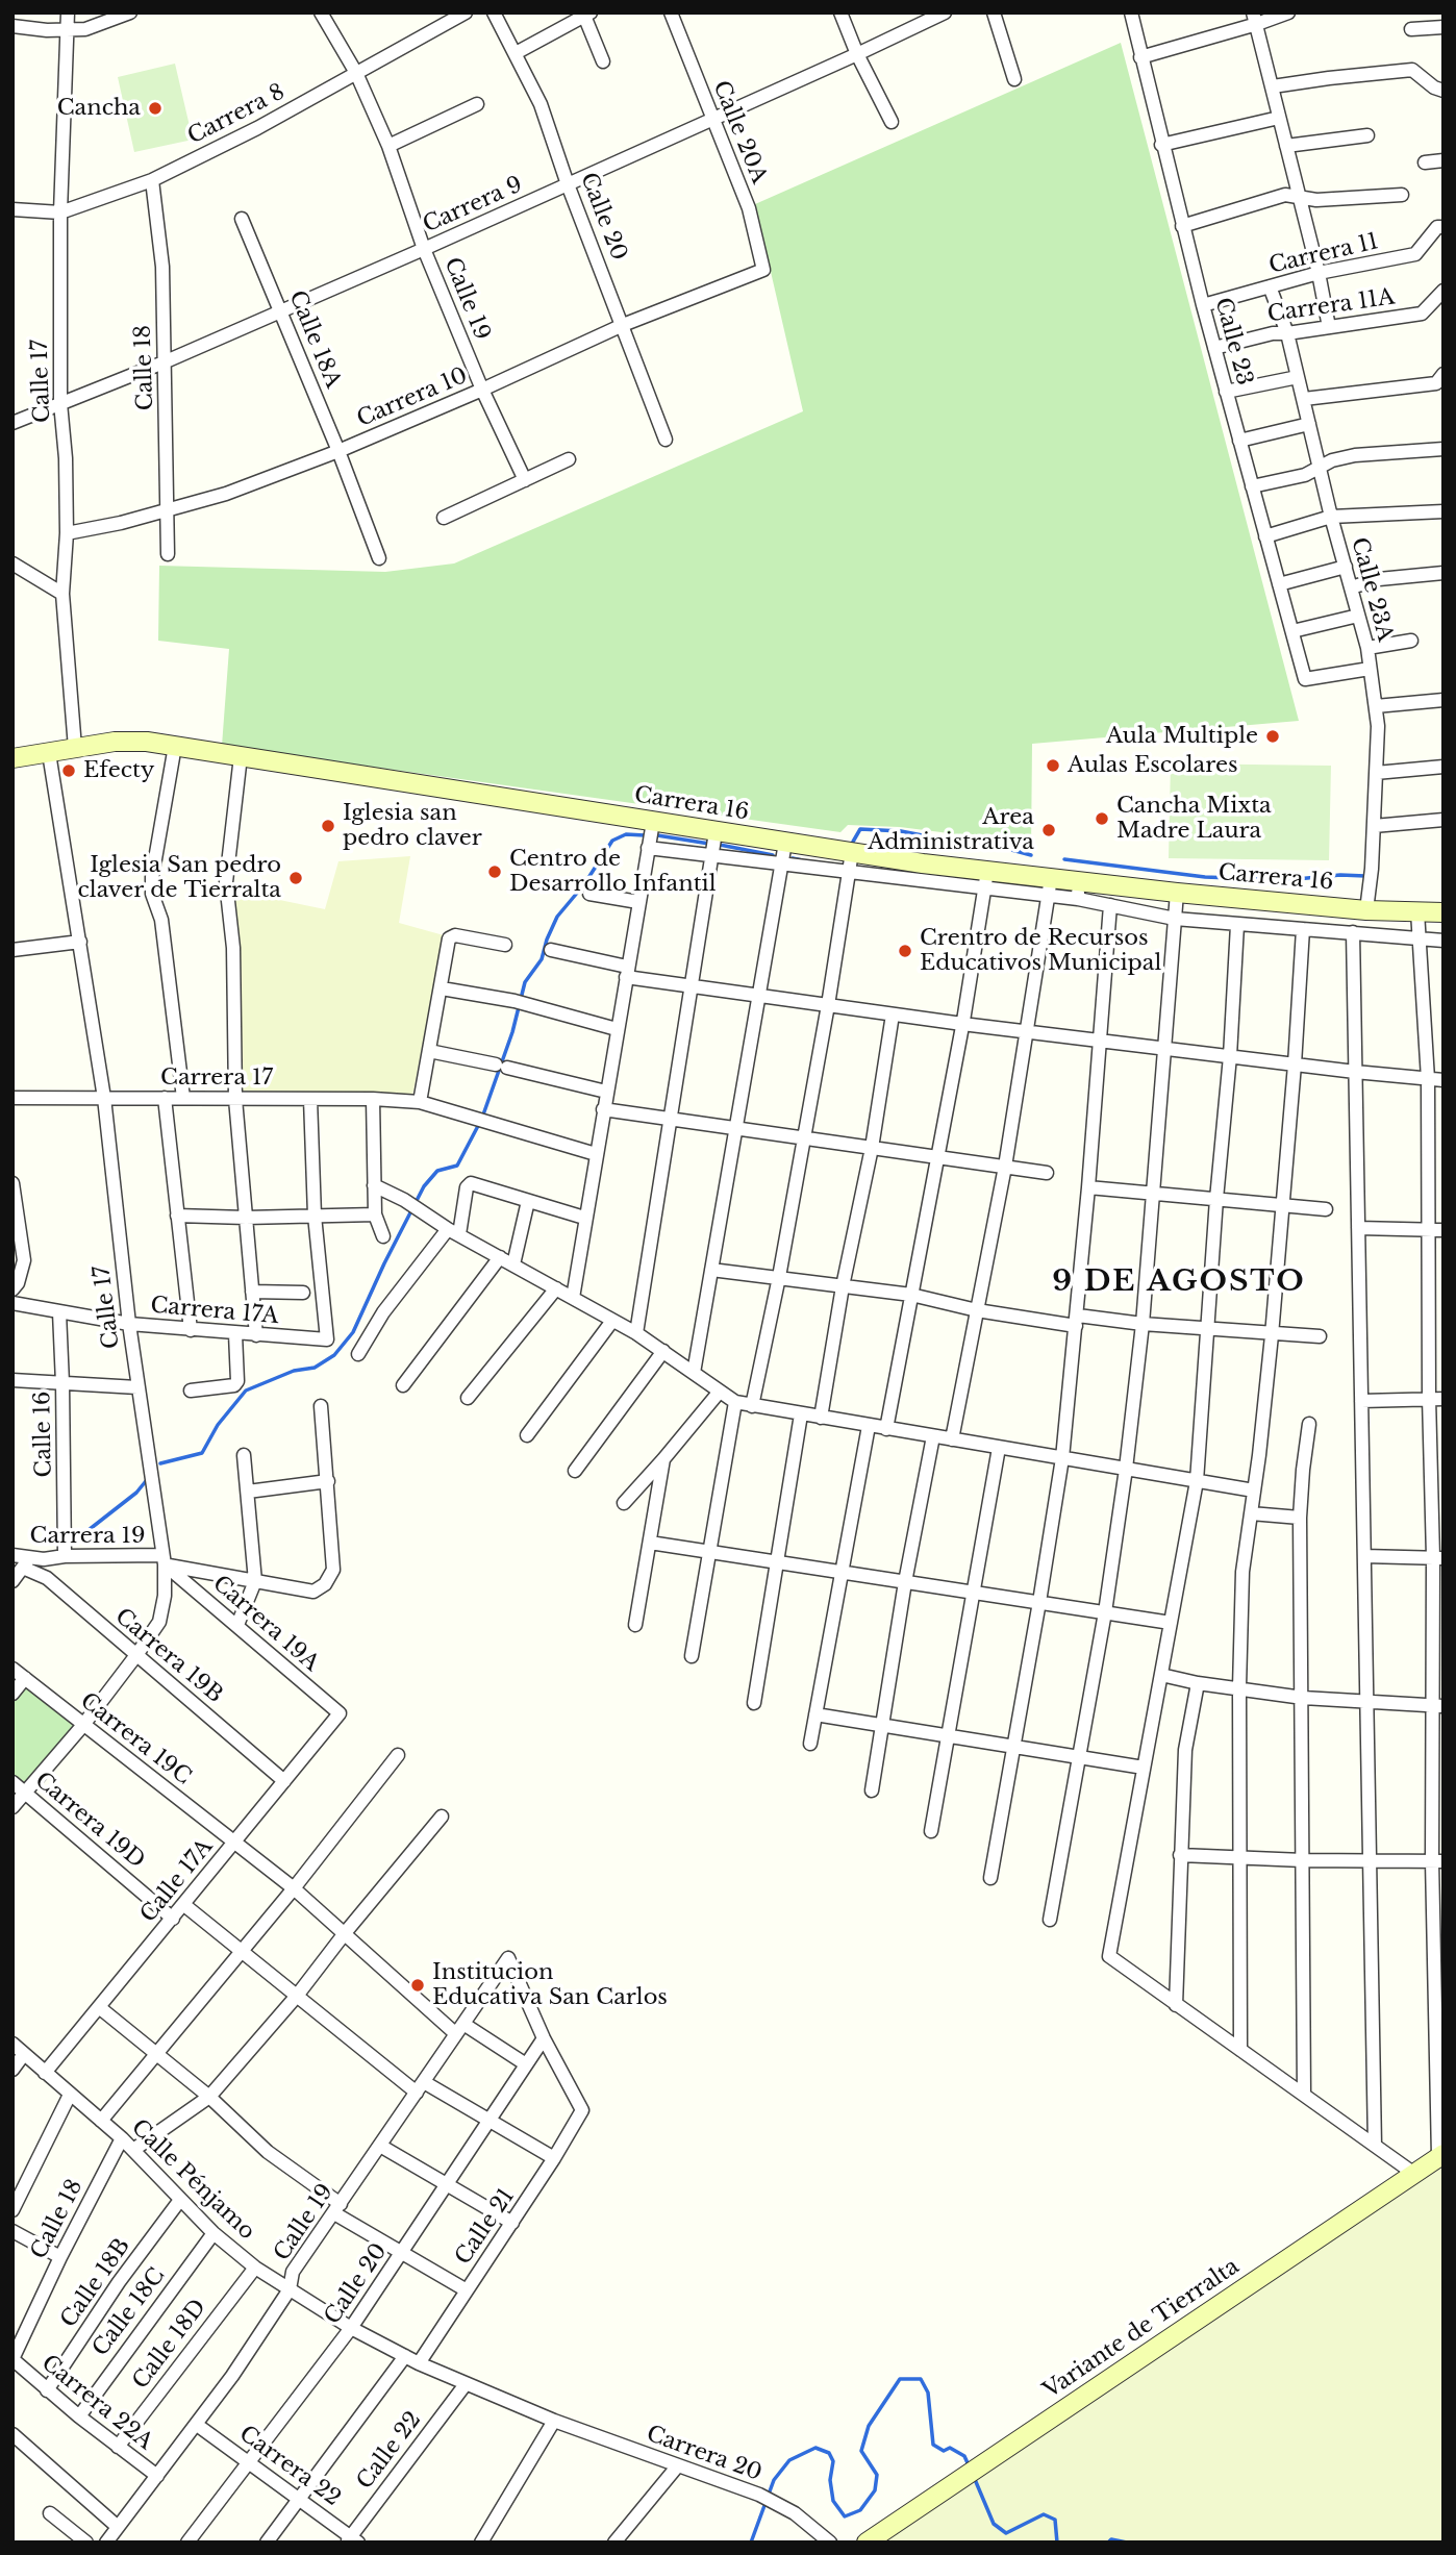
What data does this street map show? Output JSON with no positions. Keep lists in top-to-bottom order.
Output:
{
  "streets": {
    "main road": ["Carrera 16", "Variante de Tierralta"],
    "street": [
      "Carrera 8",
      "Calle 20A",
      "Carrera 9",
      "Calle 20",
      "Carrera 11",
      "Calle 19",
      "Carrera 11A",
      "Calle 18A",
      "Calle 23",
      "Calle 18",
      "Calle 17",
      "Carrera 10",
      "Calle 23A",
      "Carrera 17",
      "Carrera 17A",
      "Calle 16",
      "Carrera 19",
      "Carrera 19A",
      "Carrera 19B",
      "Carrera 19C",
      "Carrera 19D",
      "Calle 17A",
      "Calle Pénjamo",
      "Calle 21",
      "Calle 18B",
      "Calle 18C",
      "Calle 18D",
      "Carrera 22A",
      "Calle 22",
      "Carrera 20",
      "Carrera 22"
    ]
  },
  "crossings": [
    ["Carrera 8", "Calle 19"],
    ["Carrera 8", "Calle 18"],
    ["Carrera 8", "Calle 17"],
    ["Calle 20A", "Carrera 9"],
    ["Calle 20A", "Carrera 10"],
    ["Carrera 9", "Calle 20"],
    ["Carrera 9", "Calle 19"],
    ["Carrera 9", "Calle 18A"],
    ["Carrera 9", "Calle 18"],
    ["Carrera 9", "Calle 17"],
    ["Calle 20", "Calle 19"],
    ["Calle 20", "Carrera 10"],
    ["Calle 20", "Calle Pénjamo"],
    ["Calle 20", "Calle 21"],
    ["Calle 20", "Carrera 22"],
    ["Carrera 11", "Calle 23"],
    ["Carrera 11", "Calle 23A"],
    ["Calle 19", "Carrera 10"],
    ["Calle 19", "Carrera 19C"],
    ["Calle 19", "Calle Pénjamo"],
    ["Calle 19", "Calle 21"],
    ["Calle 19", "Carrera 22A"],
    ["Calle 19", "Carrera 22"],
    ["Carrera 11A", "Calle 23"],
    ["Carrera 11A", "Calle 23A"],
    ["Calle 18A", "Carrera 10"],
    ["Calle 23", "Calle 23A"],
    ["Calle 18", "Carrera 10"],
    ["Calle 18", "Calle Pénjamo"],
    ["Calle 18", "Carrera 22A"],
    ["Calle 17", "Carrera 10"],
    ["Calle 17", "Carrera 16"],
    ["Calle 17", "Carrera 17"],
    ["Calle 17", "Carrera 17A"],
    ["Calle 17", "Carrera 19"],
    ["Calle 17", "Carrera 19A"],
    ["Calle 17", "Carrera 19B"],
    ["Calle 17", "Carrera 19C"],
    ["Calle 17", "Carrera 19D"],
    ["Calle 23A", "Carrera 16"],
    ["Carrera 17A", "Calle 16"],
    ["Calle 16", "Carrera 19"],
    ["Carrera 19", "Carrera 19A"],
    ["Carrera 19", "Carrera 19B"],
    ["Carrera 19A", "Calle 17A"],
    ["Carrera 19B", "Calle 17A"],
    ["Carrera 19C", "Calle 17A"],
    ["Carrera 19D", "Calle 17A"],
    ["Calle 17A", "Calle Pénjamo"],
    ["Calle Pénjamo", "Calle 21"],
    ["Calle Pénjamo", "Calle 18B"],
    ["Calle Pénjamo", "Calle 18C"],
    ["Calle Pénjamo", "Calle 18D"],
    ["Calle Pénjamo", "Calle 22"],
    ["Calle Pénjamo", "Carrera 20"],
    ["Calle 18B", "Carrera 22A"],
    ["Calle 18C", "Carrera 22A"],
    ["Calle 18D", "Carrera 22A"],
    ["Calle 22", "Carrera 22"]
  ],
  "districts": ["9 DE AGOSTO"],
  "places": [
    "Cancha",
    "Aula Multiple",
    "Aulas Escolares",
    "Efecty",
    "Cancha Mixta Madre Laura",
    "Iglesia san pedro claver",
    "Area Administrativa",
    "Centro de Desarrollo Infantil",
    "Iglesia San pedro claver de Tierralta",
    "Crentro de Recursos Educativos Municipal",
    "Institucion Educativa San Carlos"
  ]
}
